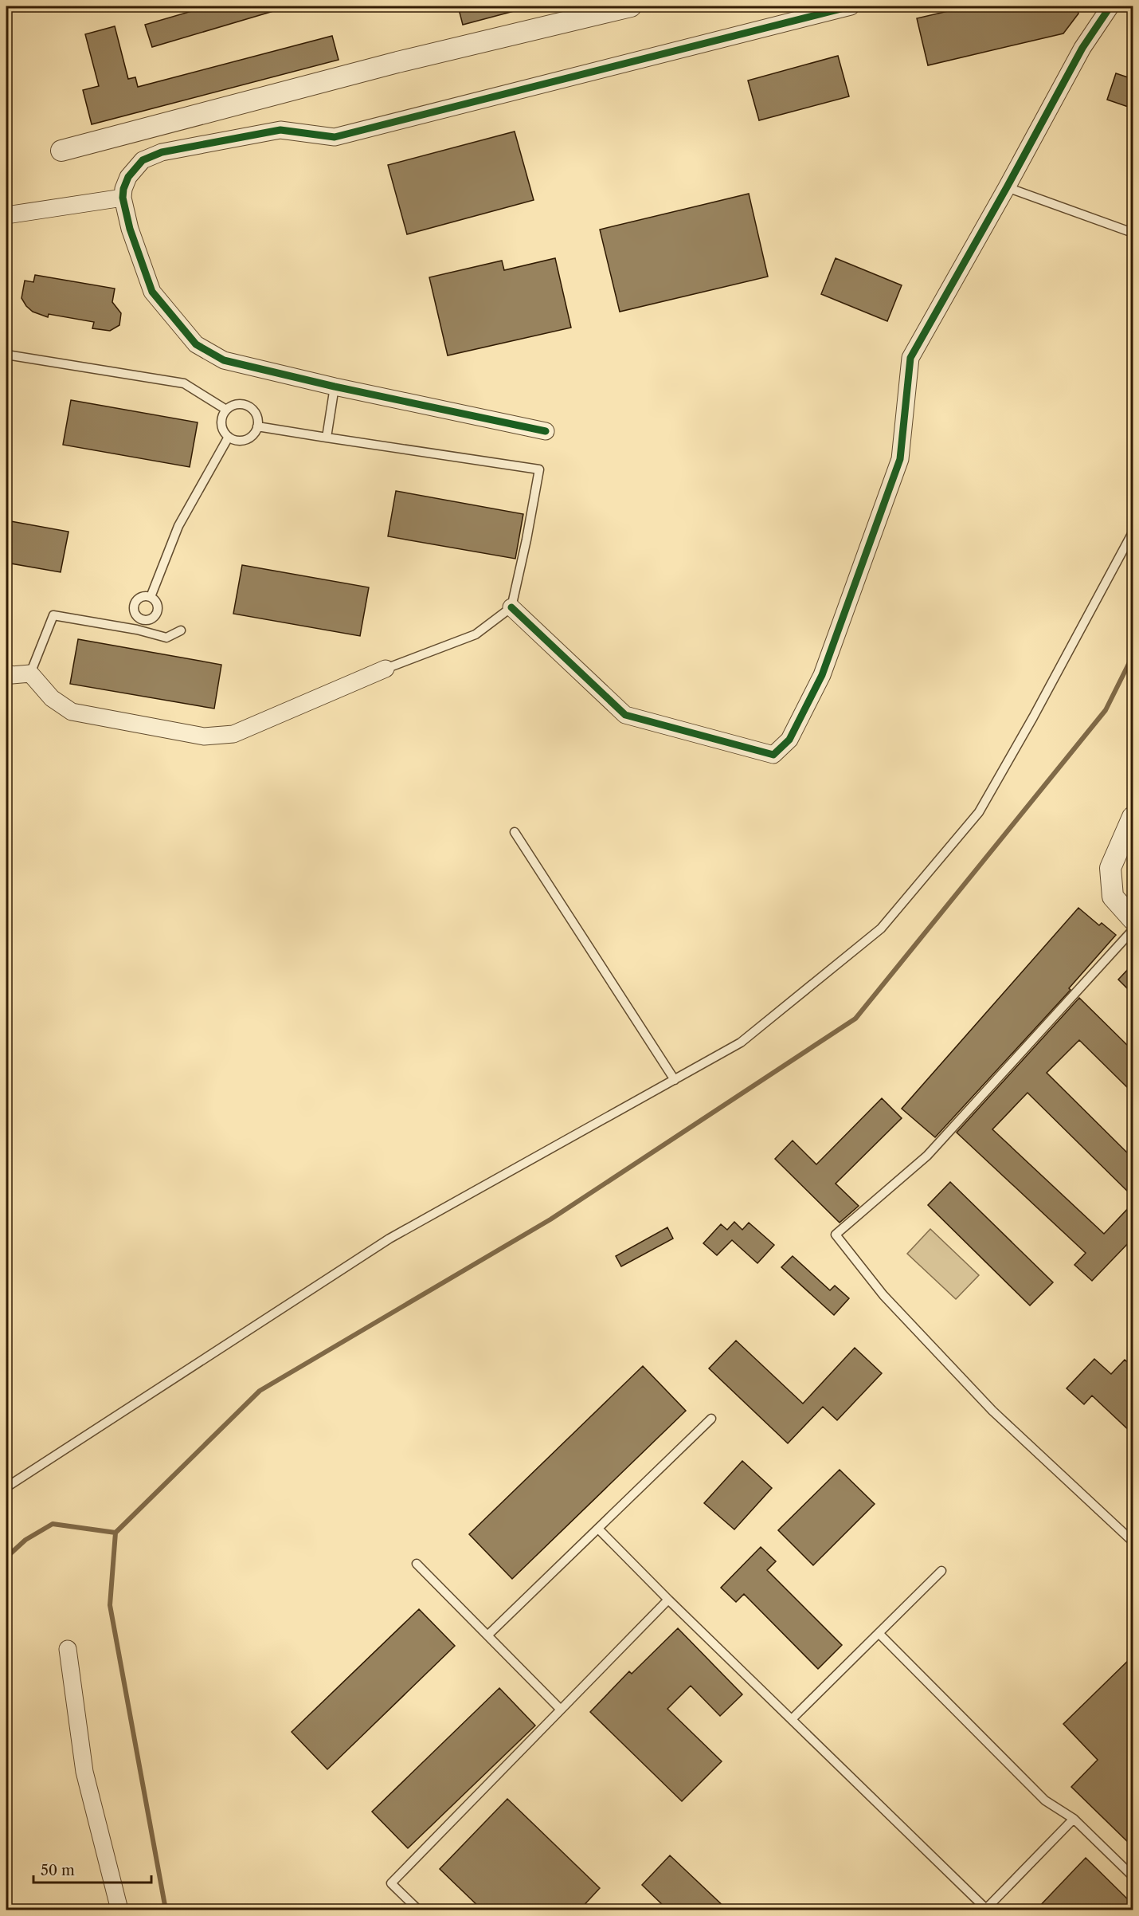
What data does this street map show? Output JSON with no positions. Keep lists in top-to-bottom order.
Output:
{
  "scale_bar": "50 m"
}
